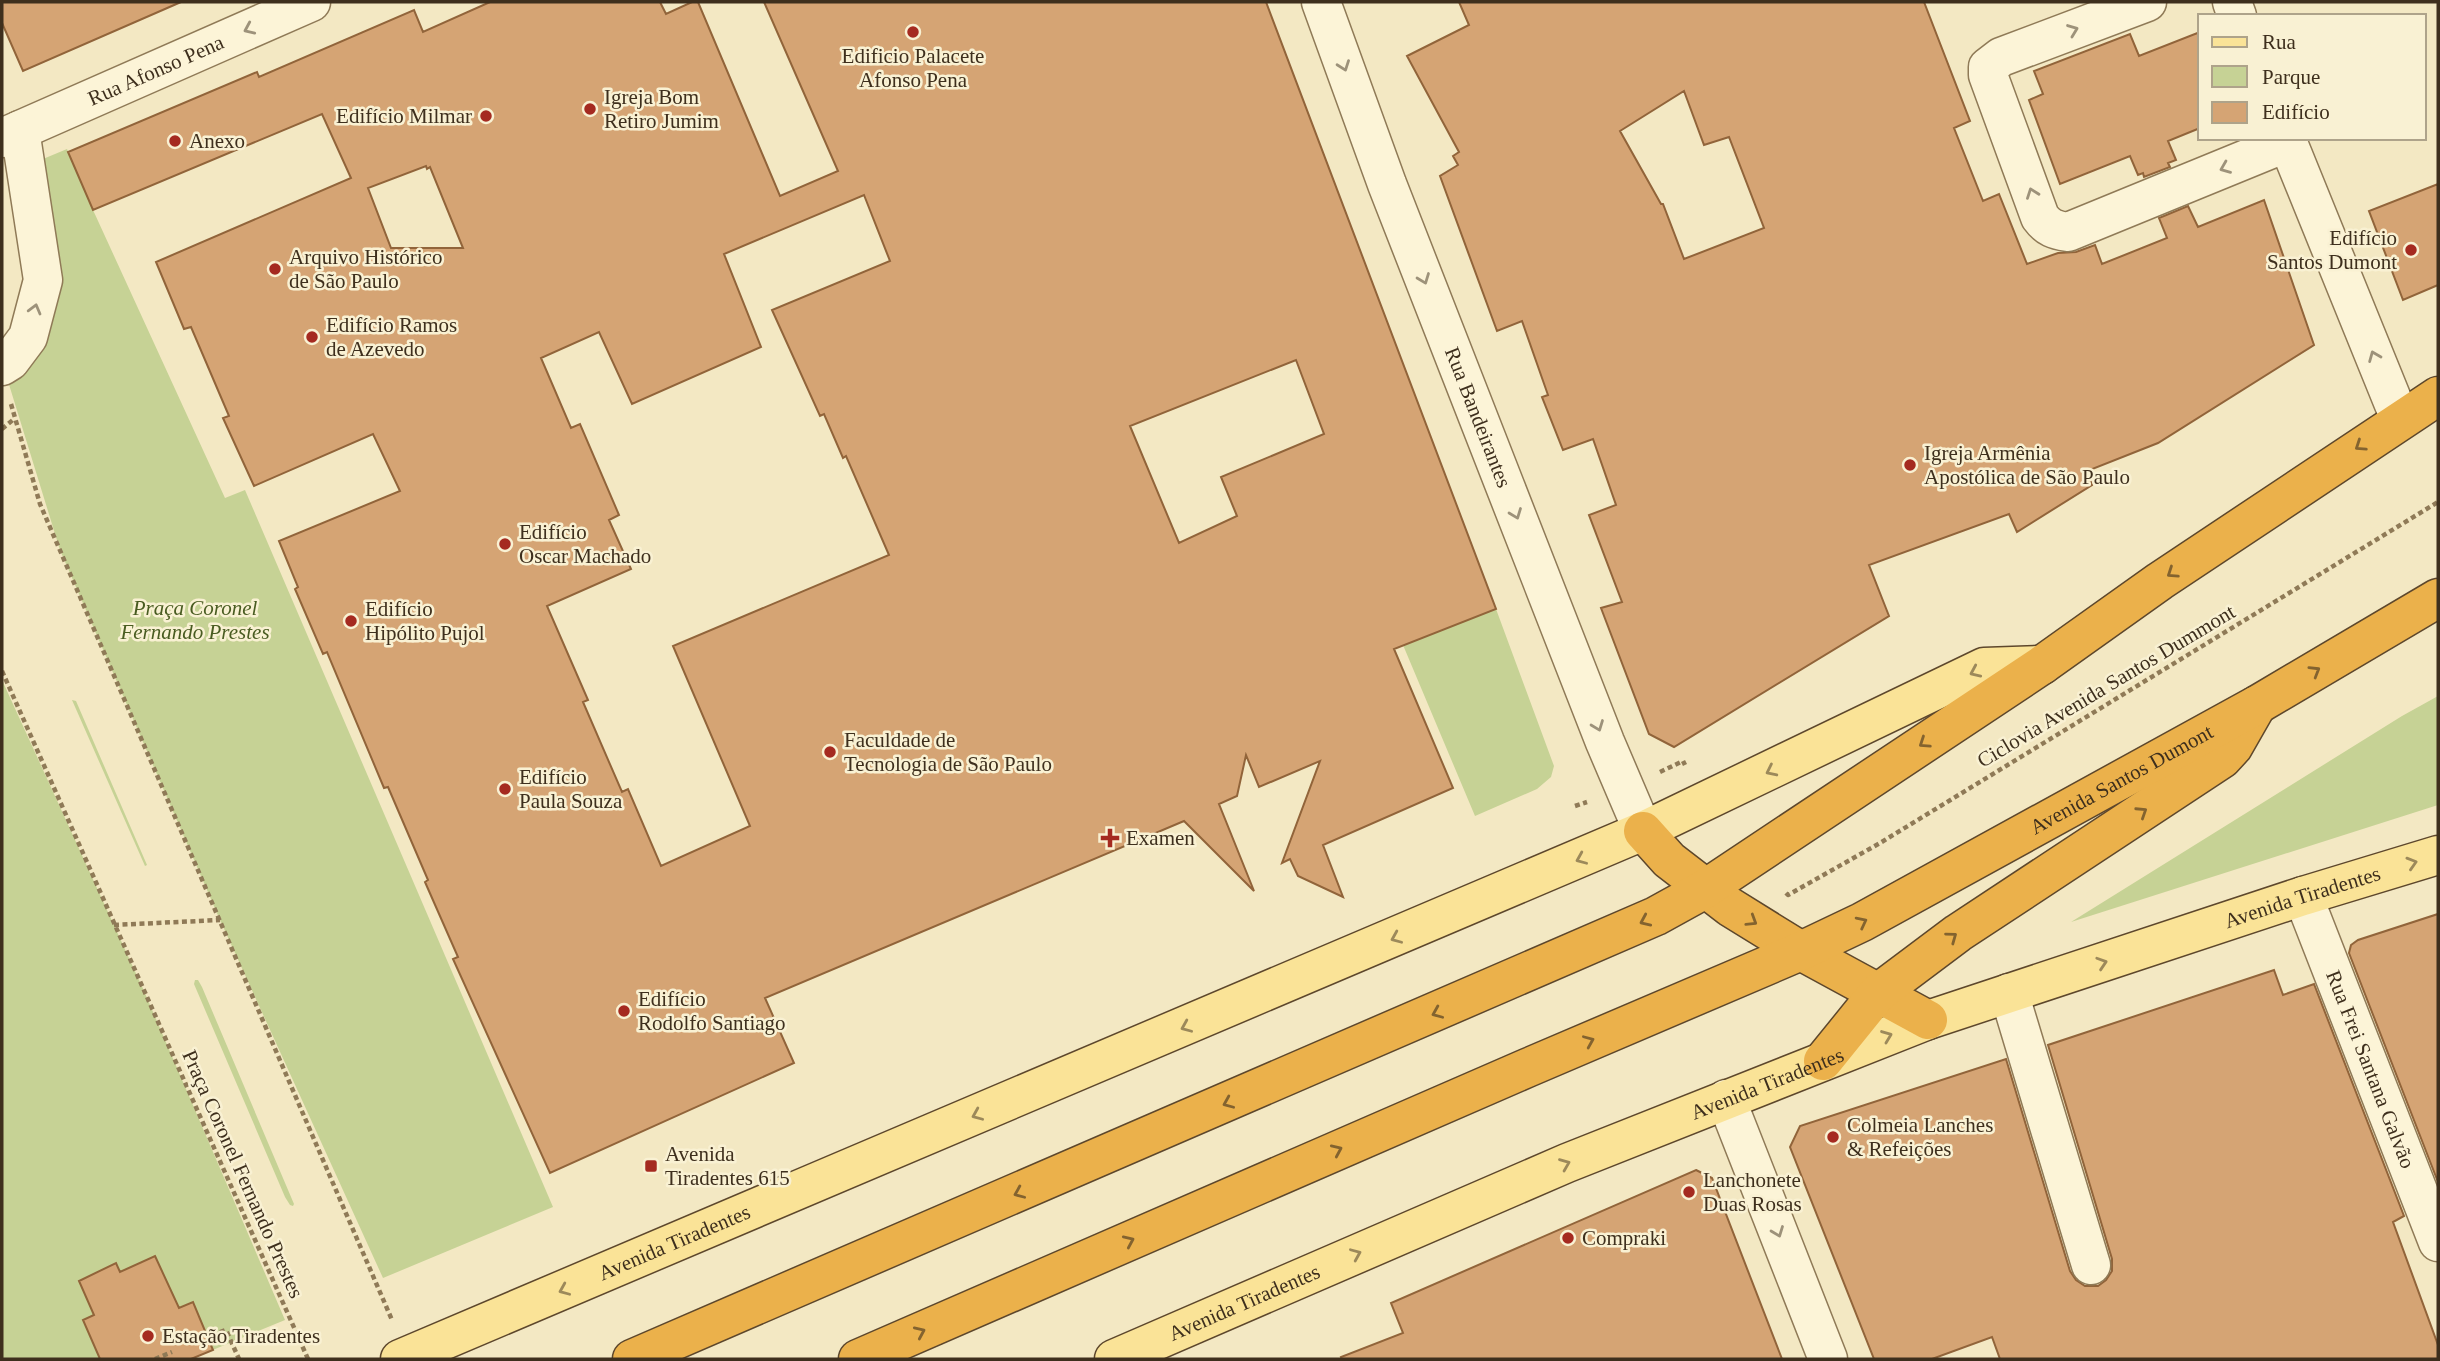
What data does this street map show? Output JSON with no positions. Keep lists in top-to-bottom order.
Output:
{
  "streets": {
    "highway": ["Avenida Santos Dumont"],
    "main road": ["Avenida Tiradentes"],
    "street": ["Rua Afonso Pena", "Rua Bandeirantes", "Rua Frei Santana Galvão"],
    "path": ["Ciclovia Avenida Santos Dummont", "Praça Coronel Fernando Prestes"]
  },
  "crossings": [
    ["Rua Bandeirantes", "Avenida Tiradentes"],
    ["Avenida Tiradentes", "Rua Frei Santana Galvão"]
  ],
  "one_way": ["Rua Afonso Pena", "Rua Bandeirantes"],
  "parks": ["Praça Coronel Fernando Prestes"],
  "places": {
    "other": [
      "Edificio Palacete Afonso Pena",
      "Igreja Bom Retiro Jumim",
      "Edifício Milmar",
      "Anexo",
      "Edifício Santos Dumont",
      "Arquivo Histórico de São Paulo",
      "Edifício Ramos de Azevedo",
      "Igreja Armênia Apostólica de São Paulo",
      "Edifício Oscar Machado",
      "Edifício Hipólito Pujol",
      "Faculdade de Tecnologia de São Paulo",
      "Edifício Paula Souza",
      "Edifício Rodolfo Santiago",
      "Colmeia Lanches & Refeições",
      "Lanchonete Duas Rosas",
      "Compraki",
      "Estação Tiradentes"
    ],
    "health": ["Examen"],
    "transit": ["Avenida Tiradentes 615"]
  },
  "legend": ["Rua", "Parque", "Edifício"]
}
